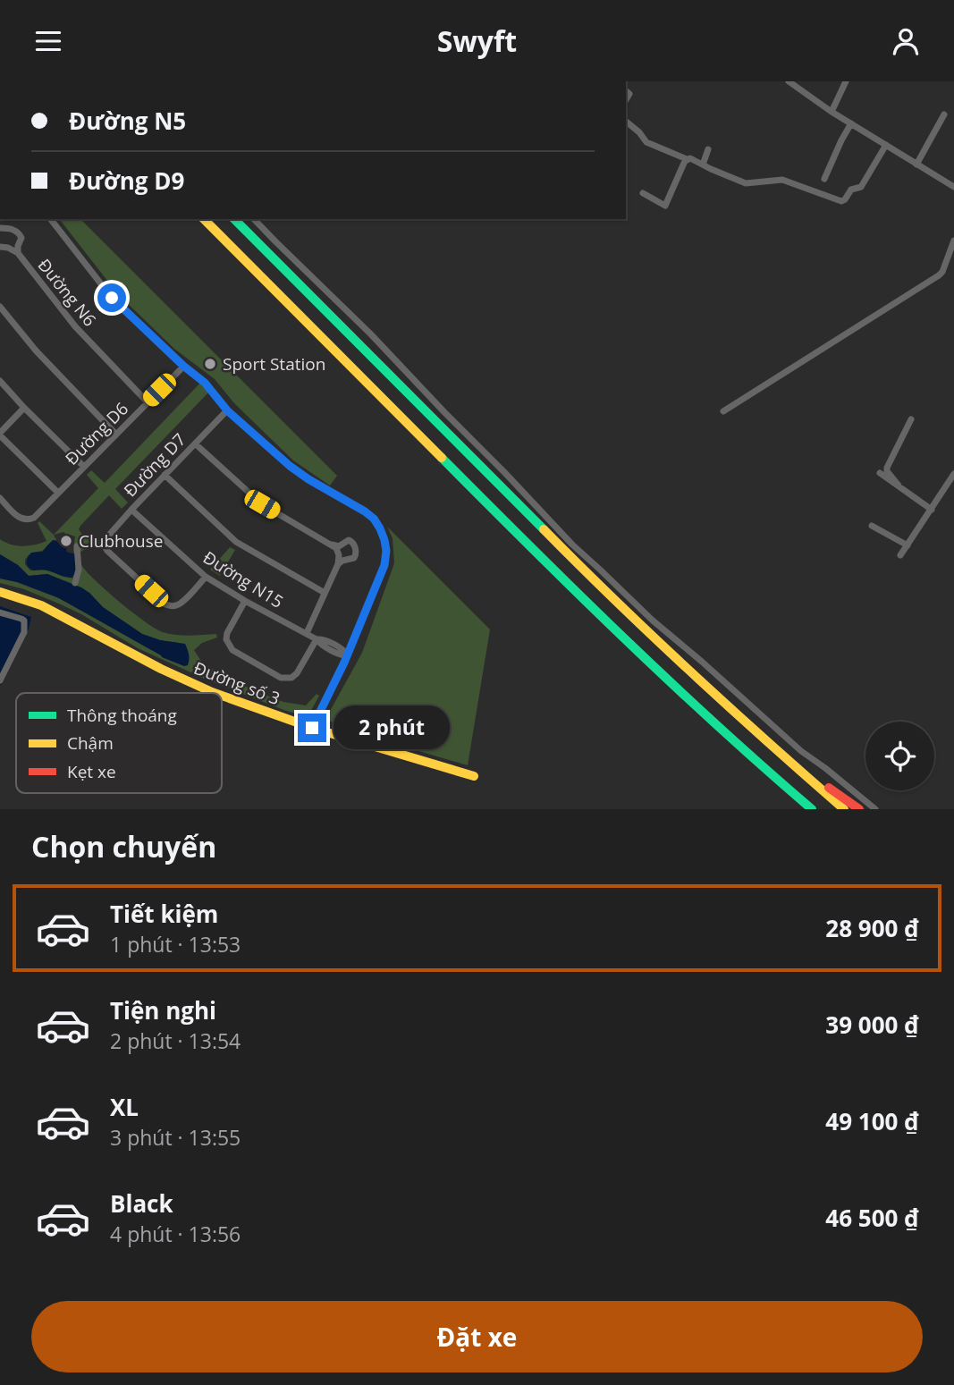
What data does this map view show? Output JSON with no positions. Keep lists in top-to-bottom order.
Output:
{
  "streets": {
    "main road": ["Đường số 3"],
    "street": [
      "Đường N6",
      "Đường D6",
      "Đường D7",
      "Đường N15"
    ]
  },
  "crossings": [
    ["Đường N6", "Đường D6"],
    ["Đường D7", "Đường N15"]
  ],
  "places": ["Sport Station", "Clubhouse"],
  "legend": ["Thông thoáng", "Chậm", "Kẹt xe"],
  "page": {
    "header": "Swyft",
    "banner": ["Đường N5", "Đường D9"],
    "bubble": "2 phút",
    "heading": "Chọn chuyến",
    "list": [
      {
        "name": "Tiết kiệm",
        "note": "1 phút · 13:53",
        "value": "28 900 ₫"
      },
      {
        "name": "Tiện nghi",
        "note": "2 phút · 13:54",
        "value": "39 000 ₫"
      },
      {
        "name": "XL",
        "note": "3 phút · 13:55",
        "value": "49 100 ₫"
      },
      {
        "name": "Black",
        "note": "4 phút · 13:56",
        "value": "46 500 ₫"
      }
    ],
    "buttons": "Đặt xe"
  }
}
